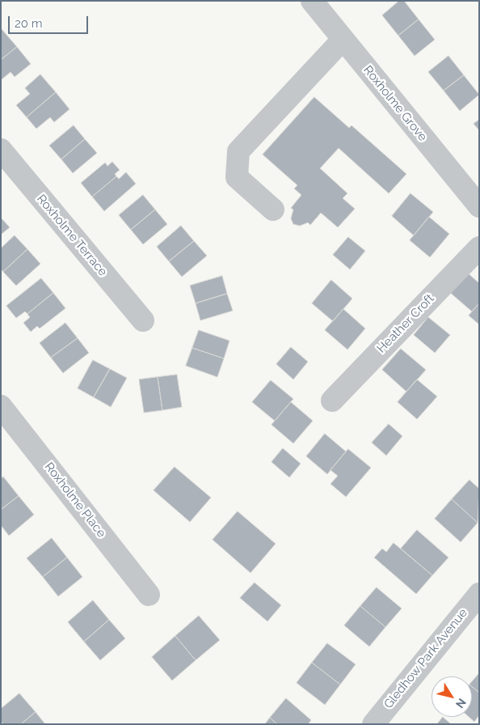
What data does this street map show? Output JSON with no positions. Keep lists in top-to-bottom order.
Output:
{
  "streets": {
    "street": [
      "Roxholme Grove",
      "Roxholme Terrace",
      "Heather Croft",
      "Roxholme Place",
      "Gledhow Park Avenue"
    ]
  },
  "scale_bar": "20 m",
  "north": "bottom right"
}
